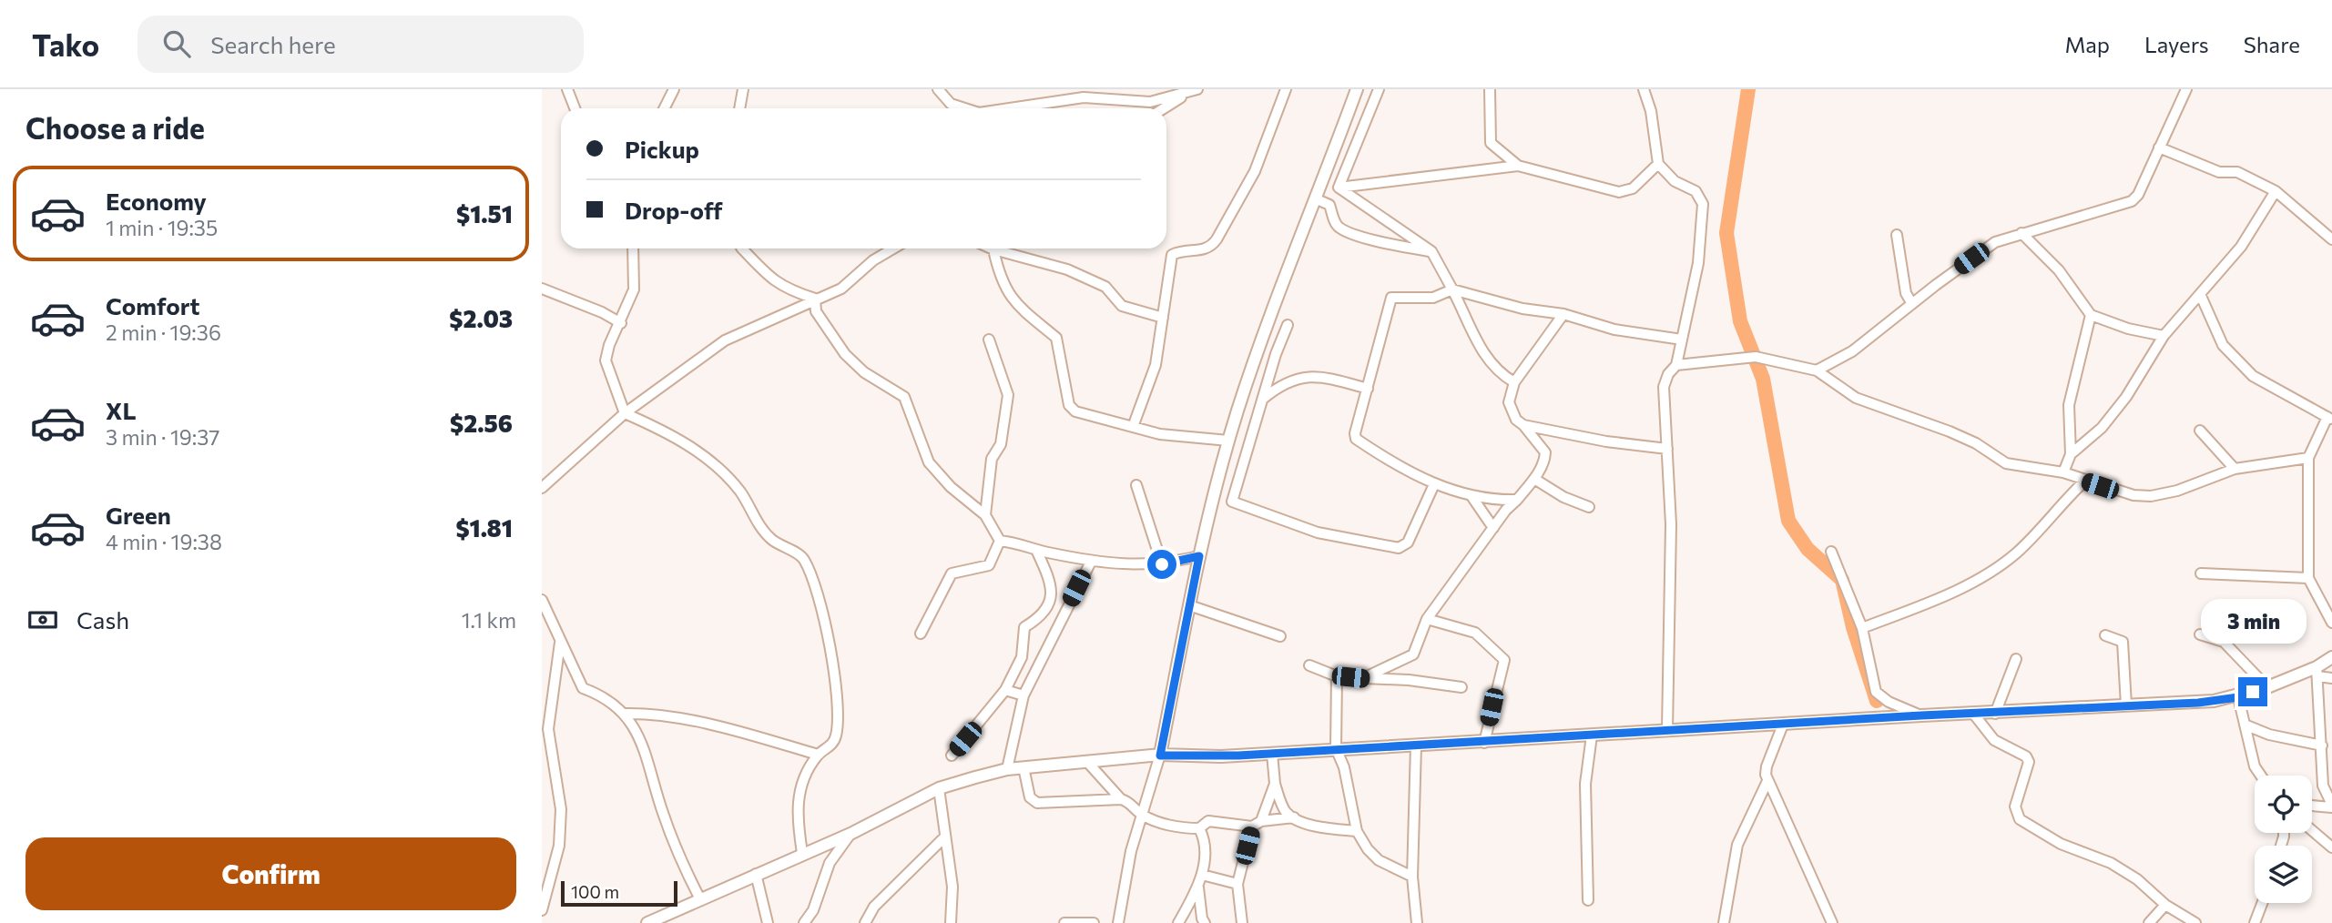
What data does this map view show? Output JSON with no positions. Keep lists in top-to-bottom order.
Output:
{
  "scale_bar": "100 m",
  "page": {
    "header": "Tako",
    "search": "Search here",
    "nav": ["Map", "Layers", "Share"],
    "heading": "Choose a ride",
    "banner": ["Pickup", "Drop-off"],
    "list": [
      {
        "name": "Economy",
        "note": "1 min · 19:35",
        "value": "$1.51"
      },
      {
        "name": "Comfort",
        "note": "2 min · 19:36",
        "value": "$2.03"
      },
      {
        "name": "XL",
        "note": "3 min · 19:37",
        "value": "$2.56"
      },
      {
        "name": "Green",
        "note": "4 min · 19:38",
        "value": "$1.81"
      }
    ],
    "pay": ["Cash", "1.1 km"],
    "bubble": "3 min",
    "buttons": "Confirm",
    "scale": "100 m"
  }
}
